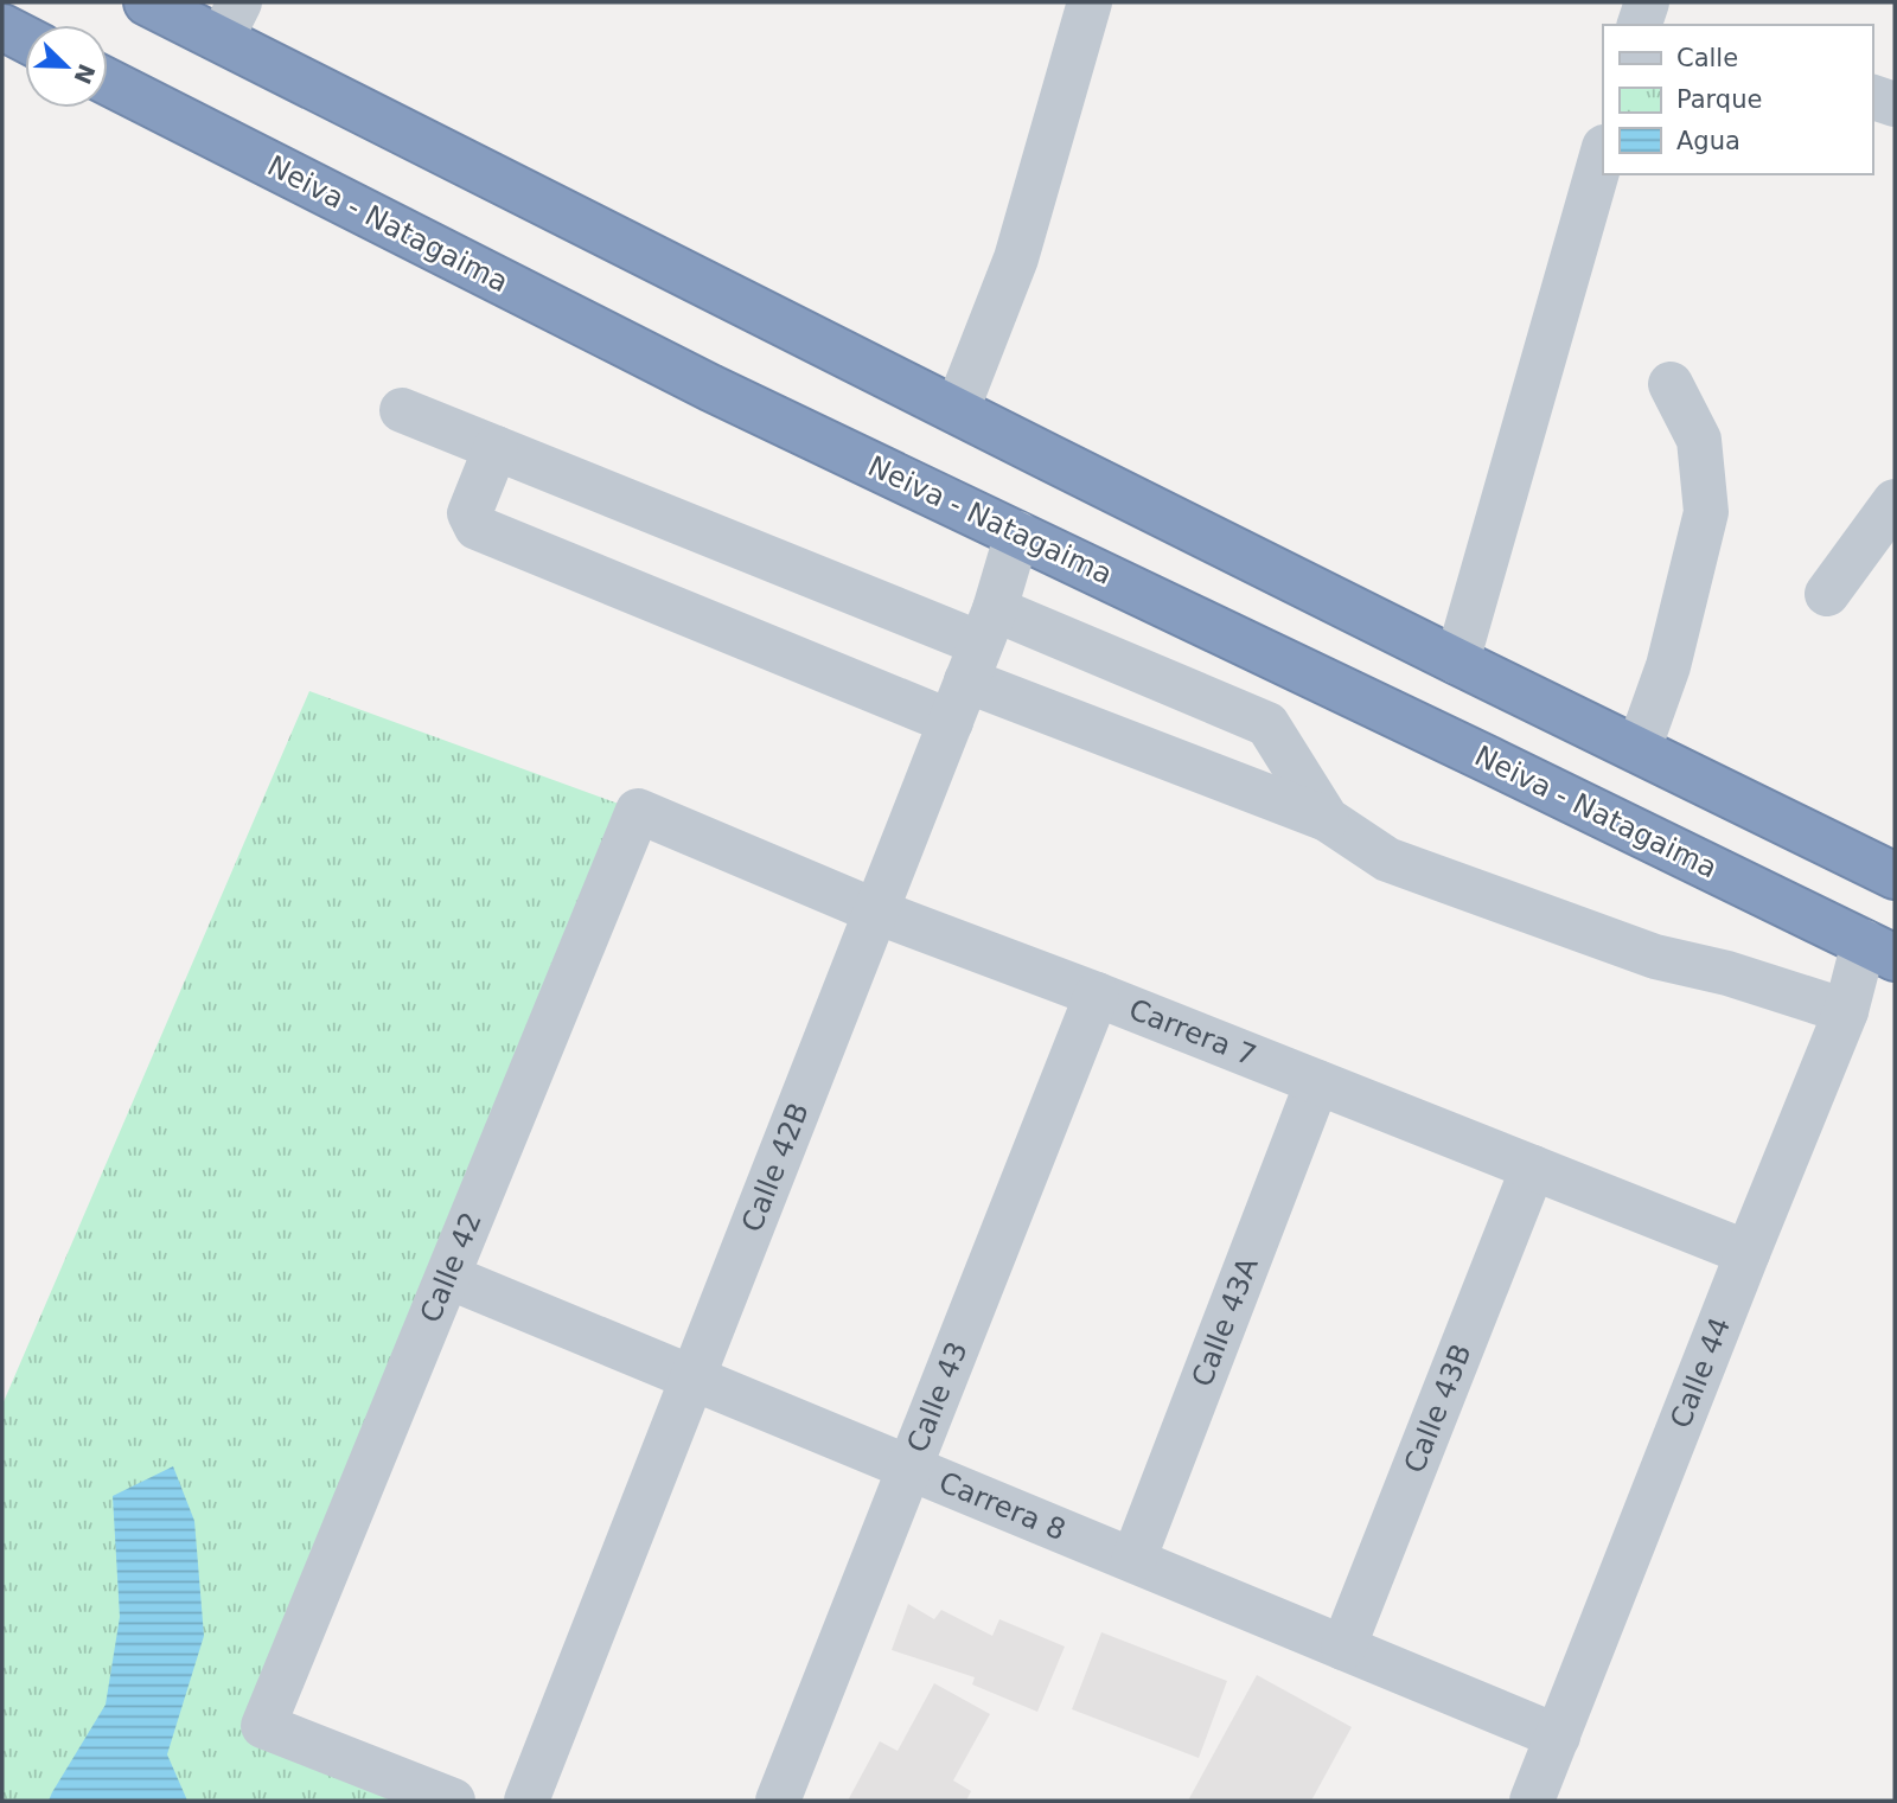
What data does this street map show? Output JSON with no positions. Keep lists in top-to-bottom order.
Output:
{
  "streets": {
    "highway": ["Neiva - Natagaima"],
    "street": [
      "Carrera 7",
      "Calle 42B",
      "Calle 42",
      "Calle 43A",
      "Calle 44",
      "Calle 43",
      "Calle 43B",
      "Carrera 8"
    ]
  },
  "crossings": [
    ["Neiva - Natagaima", "Calle 42B"],
    ["Neiva - Natagaima", "Calle 44"],
    ["Carrera 7", "Calle 42B"],
    ["Carrera 7", "Calle 42"],
    ["Carrera 7", "Calle 43A"],
    ["Carrera 7", "Calle 44"],
    ["Carrera 7", "Calle 43"],
    ["Carrera 7", "Calle 43B"],
    ["Calle 42B", "Carrera 8"],
    ["Calle 42", "Carrera 8"],
    ["Calle 43A", "Carrera 8"],
    ["Calle 44", "Carrera 8"],
    ["Calle 43", "Carrera 8"],
    ["Calle 43B", "Carrera 8"]
  ],
  "legend": ["Calle", "Parque", "Agua"],
  "north": "bottom right"
}
